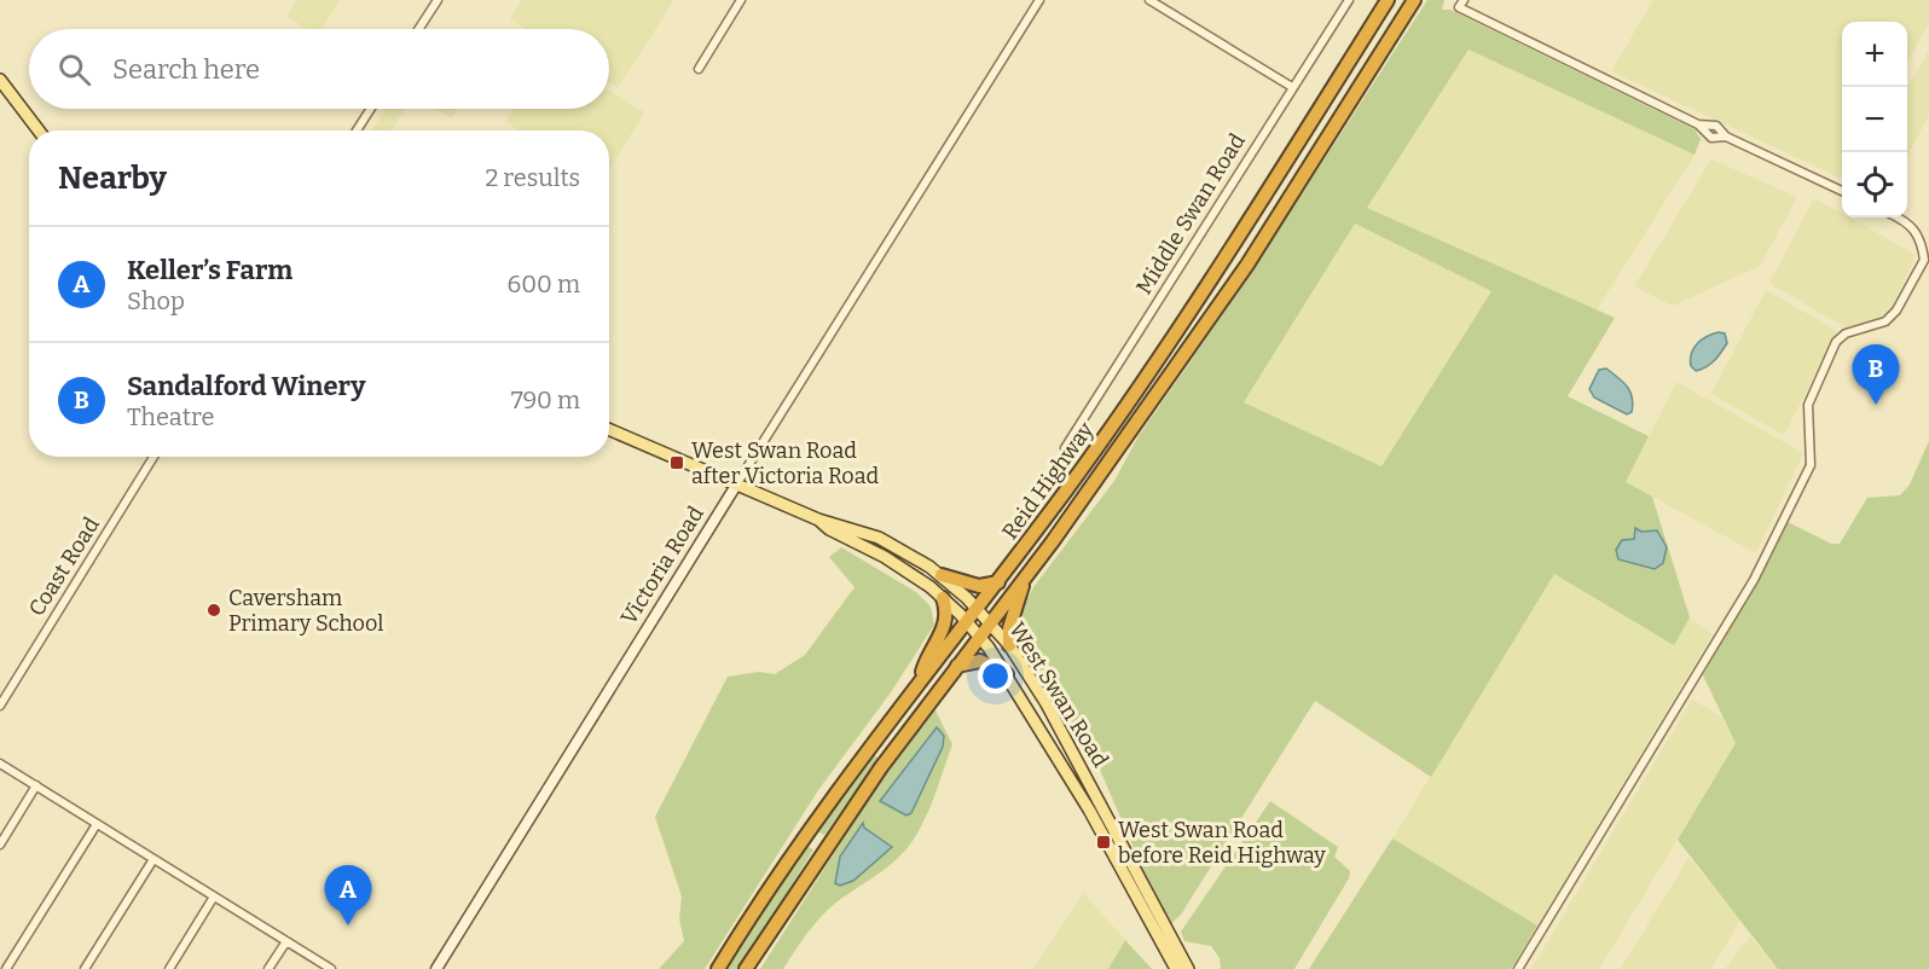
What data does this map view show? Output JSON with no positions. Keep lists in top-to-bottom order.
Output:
{
  "streets": {
    "highway": ["Reid Highway"],
    "main road": ["West Swan Road"],
    "street": ["Middle Swan Road", "Victoria Road", "Coast Road"]
  },
  "crossings": [
    ["Reid Highway", "West Swan Road"],
    ["Victoria Road", "West Swan Road"]
  ],
  "places": {
    "transit": ["West Swan Road after Victoria Road", "West Swan Road before Reid Highway"],
    "other": ["Caversham Primary School"]
  },
  "page": {
    "map_buttons": ["+", "−"],
    "search": "Search here",
    "heading": ["Nearby", "2 results"],
    "list": [
      {
        "mark": "A",
        "name": "Keller’s Farm",
        "note": "Shop",
        "value": "600 m"
      },
      {
        "mark": "B",
        "name": "Sandalford Winery",
        "note": "Theatre",
        "value": "790 m"
      }
    ],
    "pins": ["B", "A"]
  }
}
